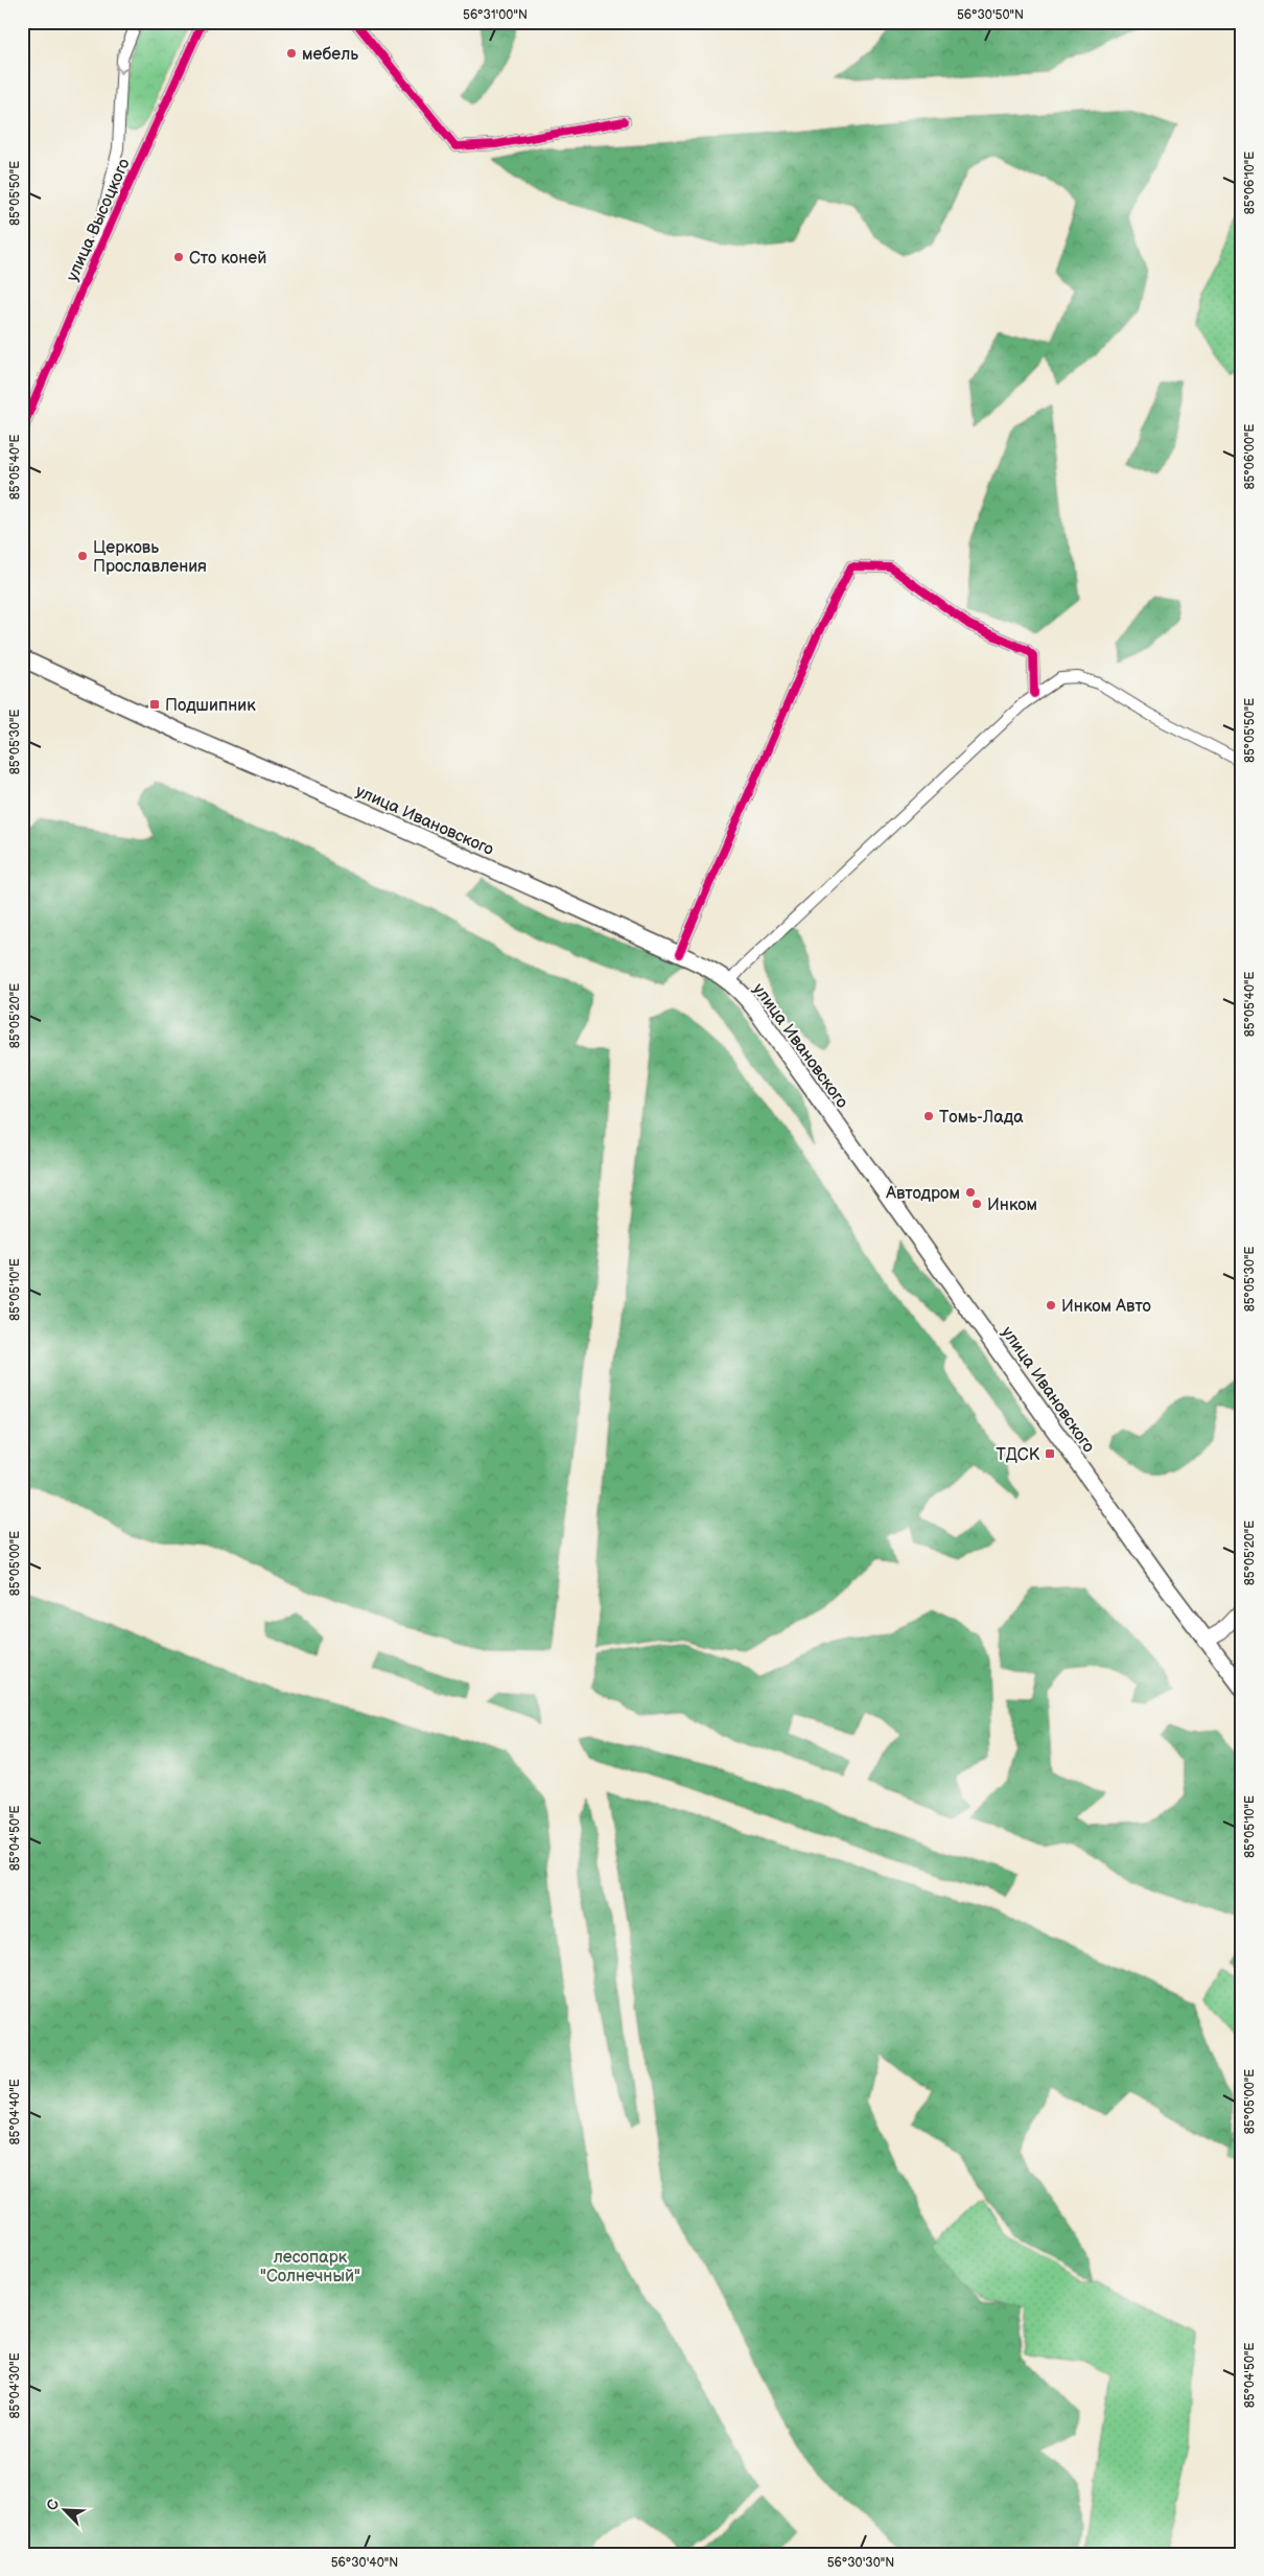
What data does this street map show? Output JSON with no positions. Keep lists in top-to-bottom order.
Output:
{
  "streets": {
    "main road": ["улица Ивановского"],
    "street": ["улица Высоцкого"]
  },
  "parks": ["лесопарк \"Солнечный\""],
  "places": {
    "other": [
      "мебель",
      "Сто коней",
      "Церковь Прославления",
      "Томь-Лада",
      "Автодром",
      "Инком",
      "Инком Авто"
    ],
    "transit": ["Подшипник", "ТДСК"]
  },
  "north": "top left",
  "coordinates": [
    "56°31'00\"N",
    "56°30'50\"N",
    "85°06'10\"E",
    "85°05'50\"E",
    "85°06'00\"E",
    "85°05'40\"E",
    "85°05'30\"E",
    "85°05'20\"E",
    "85°05'10\"E",
    "85°05'00\"E",
    "85°04'50\"E",
    "85°04'40\"E",
    "85°04'30\"E",
    "56°30'40\"N",
    "56°30'30\"N"
  ]
}
